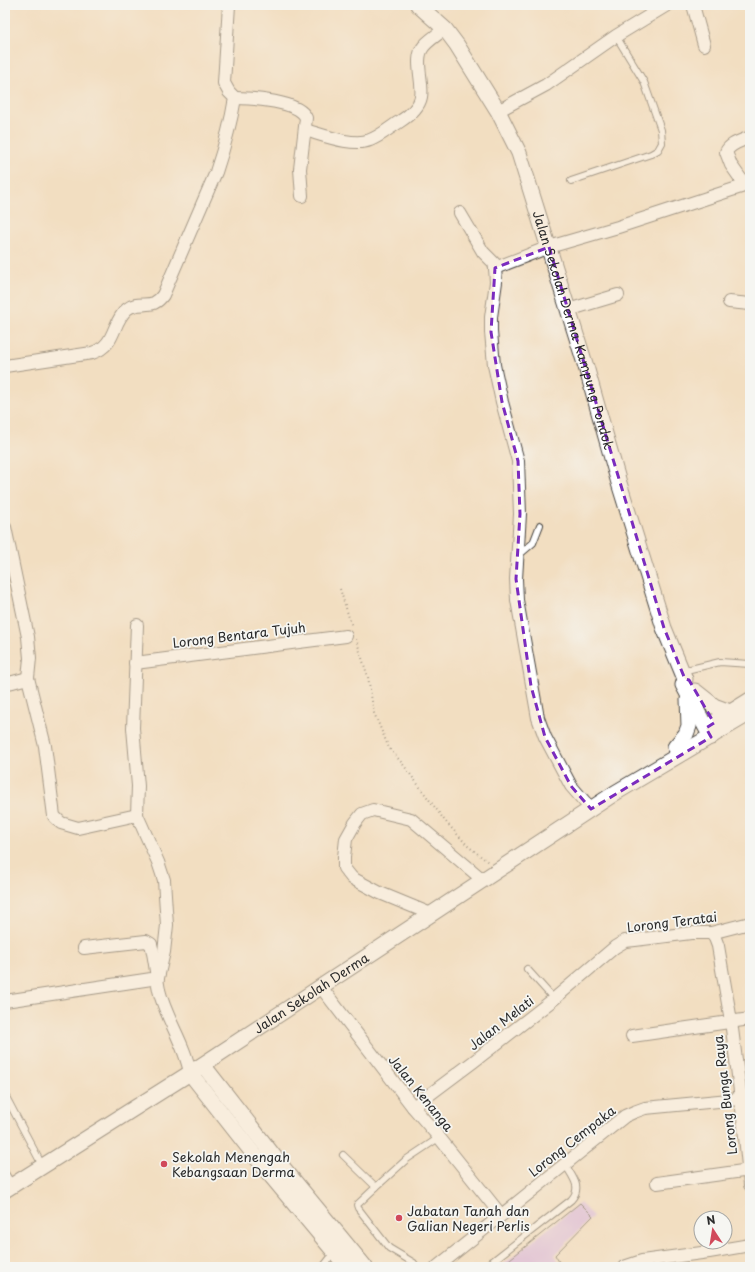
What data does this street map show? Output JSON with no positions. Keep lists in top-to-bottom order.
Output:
{
  "streets": {
    "street": [
      "Jalan Sekolah Derma-Kampung Pondok",
      "Lorong Bentara Tujuh",
      "Lorong Teratai",
      "Jalan Sekolah Derma",
      "Jalan Melati",
      "Jalan Kenanga",
      "Lorong Bunga Raya",
      "Lorong Cempaka"
    ]
  },
  "crossings": [
    ["Jalan Sekolah Derma-Kampung Pondok", "Jalan Sekolah Derma"],
    ["Lorong Teratai", "Jalan Melati"],
    ["Lorong Teratai", "Lorong Bunga Raya"],
    ["Jalan Sekolah Derma", "Jalan Kenanga"],
    ["Jalan Melati", "Jalan Kenanga"],
    ["Jalan Kenanga", "Lorong Cempaka"],
    ["Lorong Bunga Raya", "Lorong Cempaka"]
  ],
  "places": ["Sekolah Menengah Kebangsaan Derma", "Jabatan Tanah dan Galian Negeri Perlis"],
  "north": "top"
}
